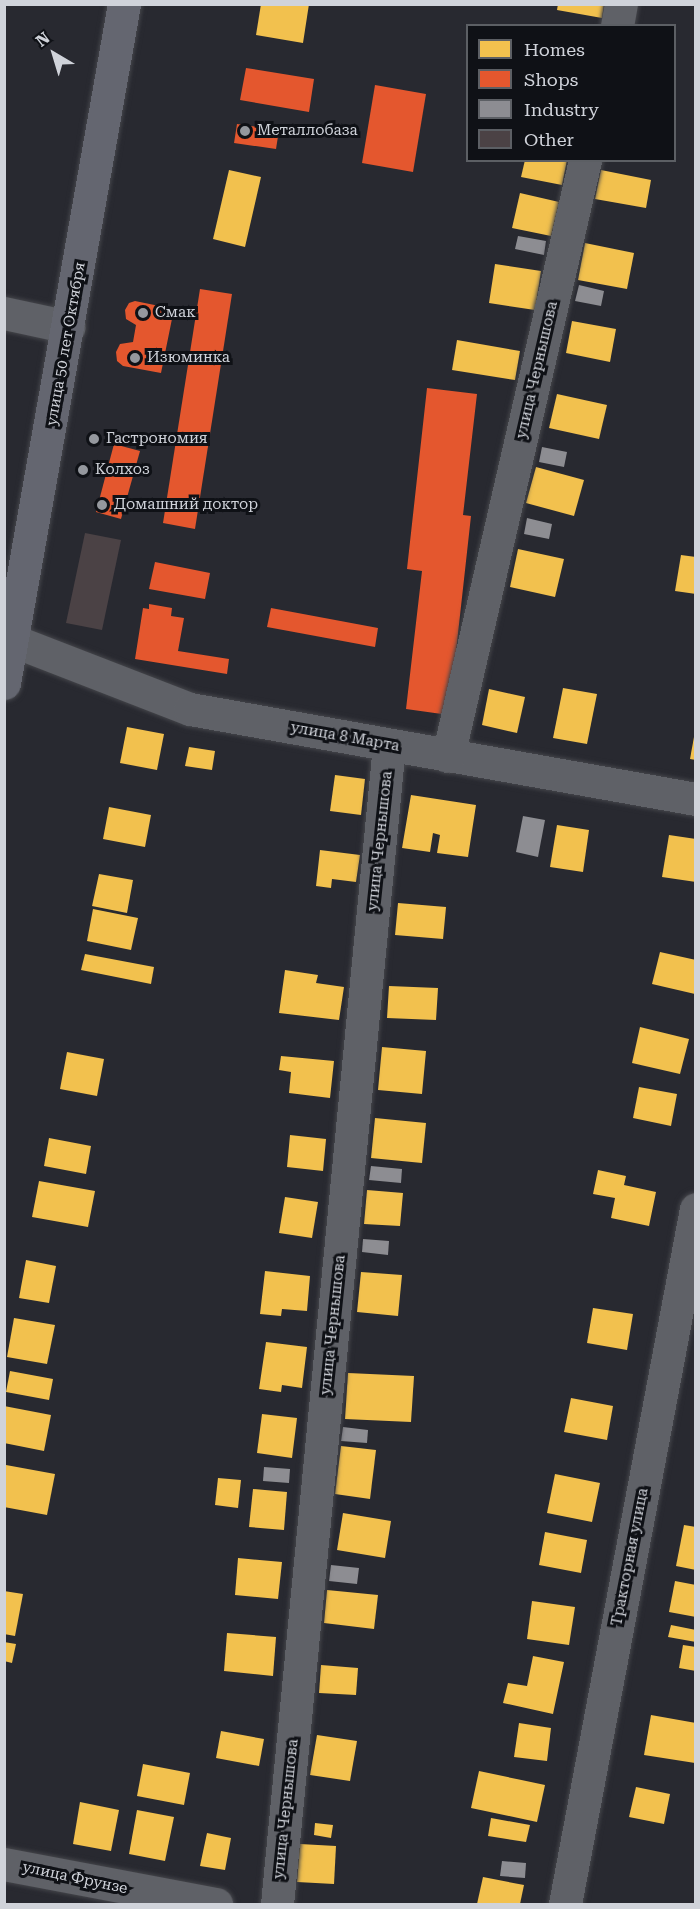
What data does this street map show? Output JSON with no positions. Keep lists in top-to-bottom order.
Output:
{
  "streets": {
    "main road": ["улица 50 лет Октября"],
    "street": [
      "улица Чернышова",
      "улица 8 Марта",
      "Тракторная улица",
      "улица Фрунзе"
    ]
  },
  "crossings": [
    ["улица 50 лет Октября", "улица 8 Марта"],
    ["улица Чернышова", "улица 8 Марта"]
  ],
  "places": [
    "Металлобаза",
    "Смак",
    "Изюминка",
    "Гастрономия",
    "Колхоз",
    "Домашний доктор"
  ],
  "legend": [
    "Homes",
    "Shops",
    "Industry",
    "Other"
  ],
  "north": "top left"
}
